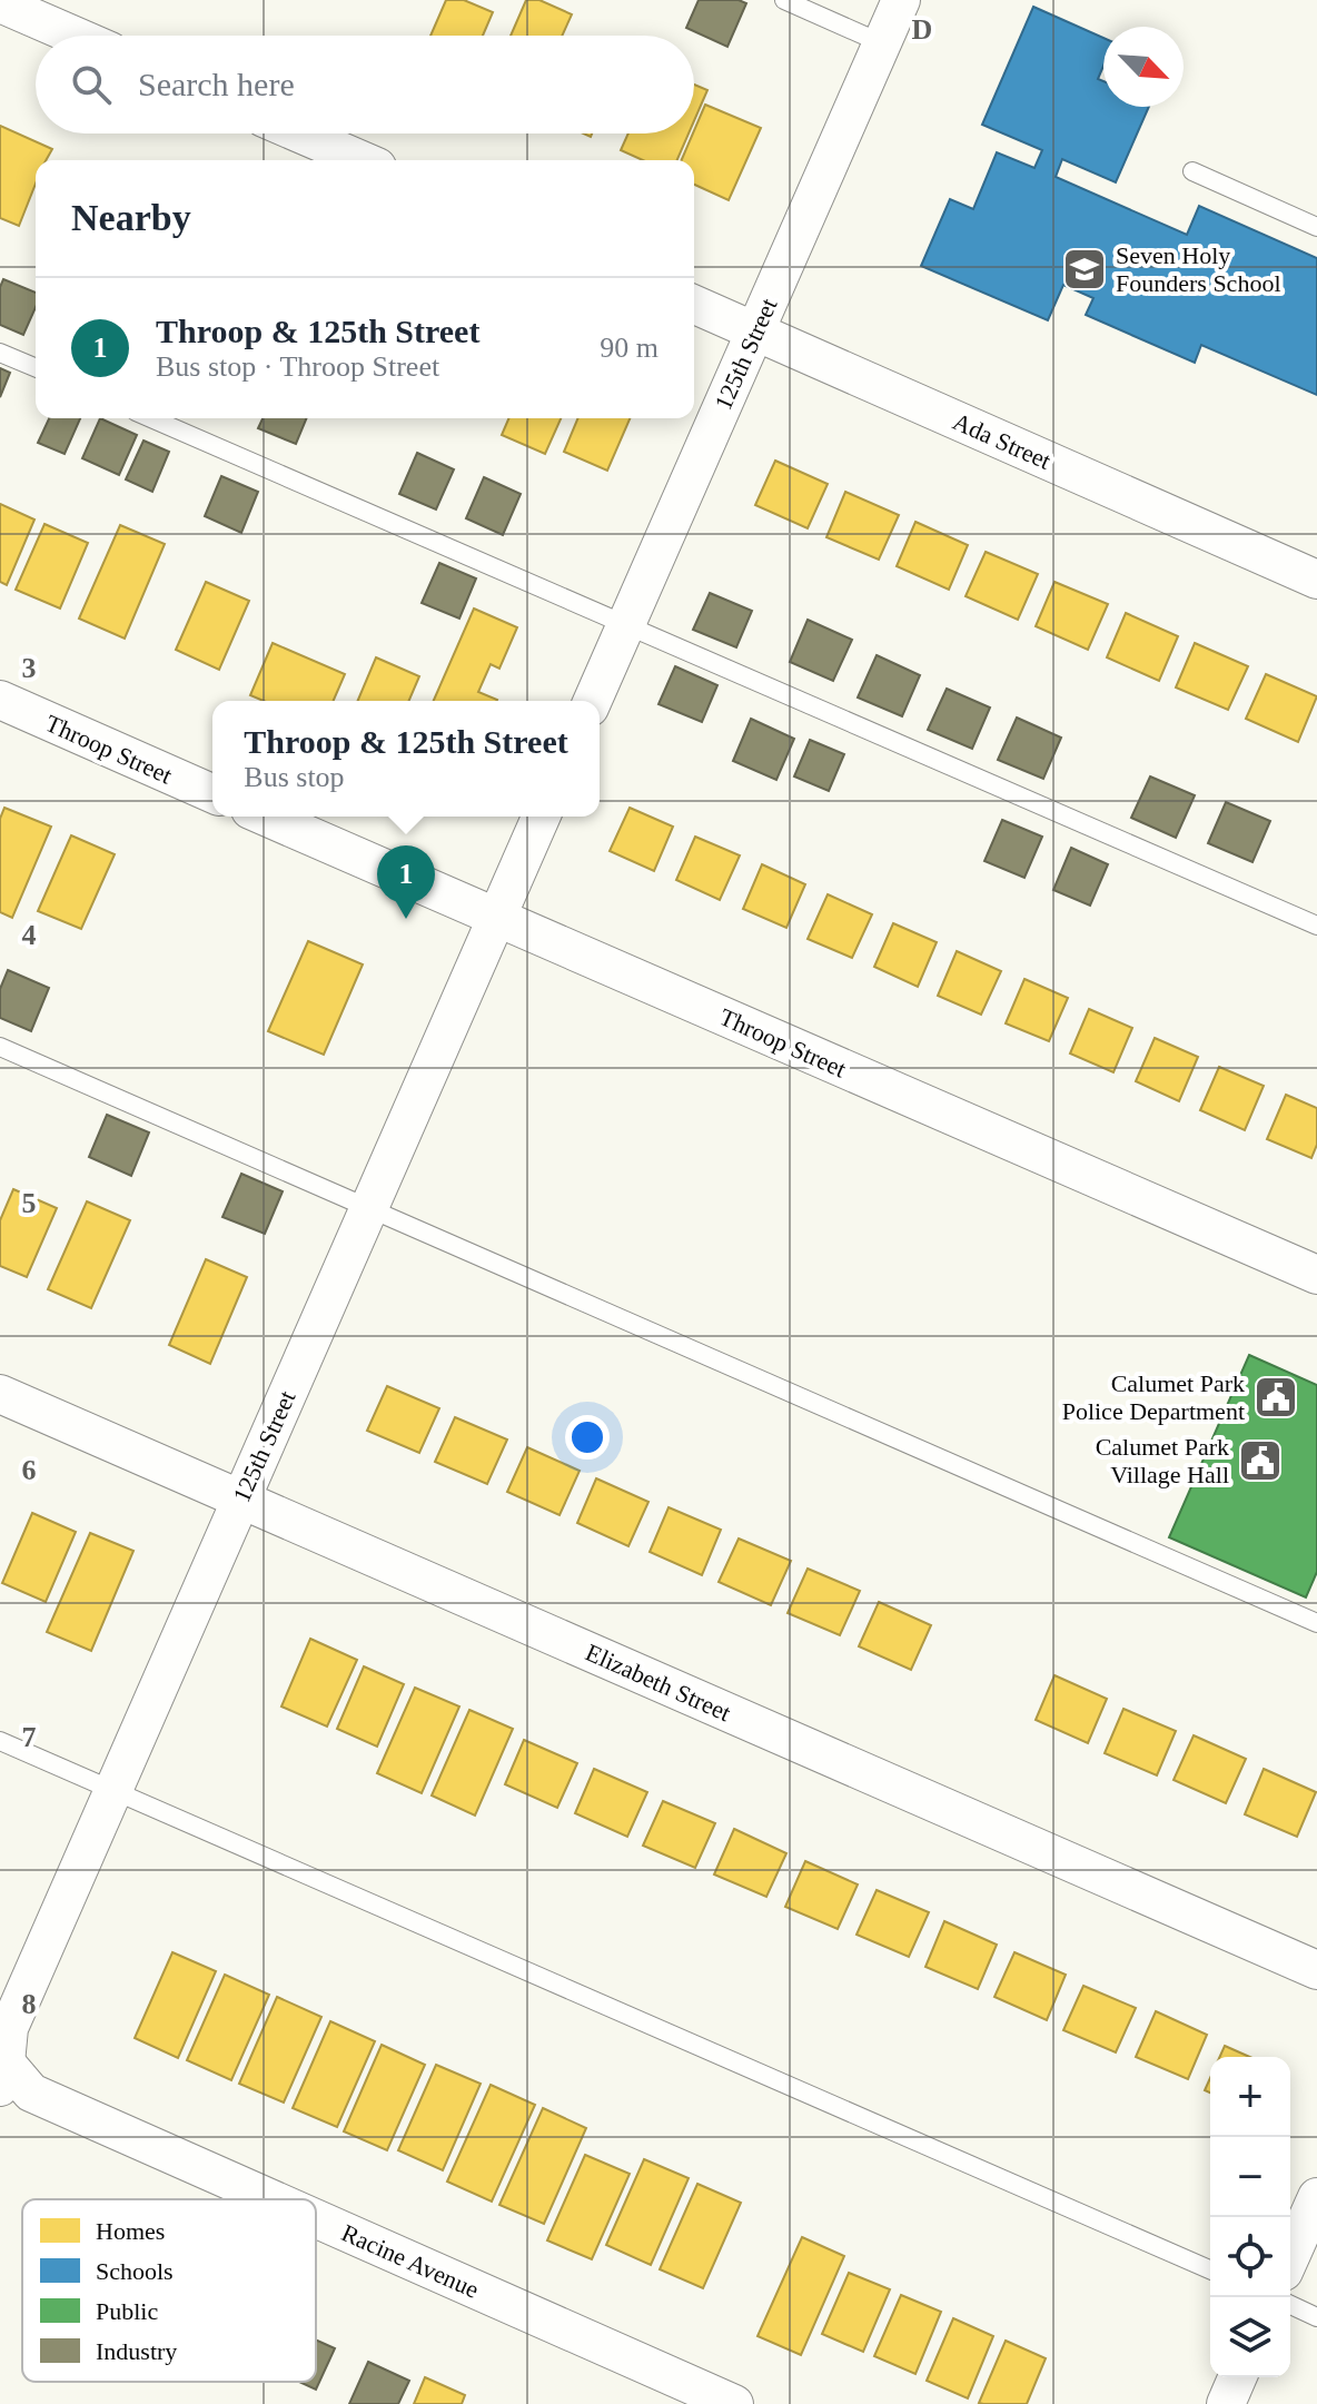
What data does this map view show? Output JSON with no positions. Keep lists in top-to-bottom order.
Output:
{
  "streets": {
    "street": [
      "125th Street",
      "Ada Street",
      "Throop Street",
      "Elizabeth Street",
      "Racine Avenue"
    ]
  },
  "crossings": [
    ["125th Street", "Ada Street"],
    ["125th Street", "Throop Street"],
    ["125th Street", "Elizabeth Street"],
    ["125th Street", "Racine Avenue"]
  ],
  "places": {
    "school or university": ["Seven Holy Founders School"],
    "public building": ["Calumet Park Police Department", "Calumet Park Village Hall"]
  },
  "legend": [
    "Homes",
    "Schools",
    "Public",
    "Industry"
  ],
  "north": "bottom right",
  "page": {
    "search": "Search here",
    "heading": "Nearby",
    "list": [
      {
        "mark": "1",
        "name": "Throop & 125th Street",
        "note": "Bus stop · Throop Street",
        "value": "90 m"
      }
    ],
    "popup": ["Throop & 125th Street", "Bus stop"],
    "pins": "1",
    "map_buttons": ["+", "−"]
  },
  "grid": {
    "columns": ["D"],
    "rows": [
      "3",
      "4",
      "5",
      "6",
      "7",
      "8"
    ]
  }
}
